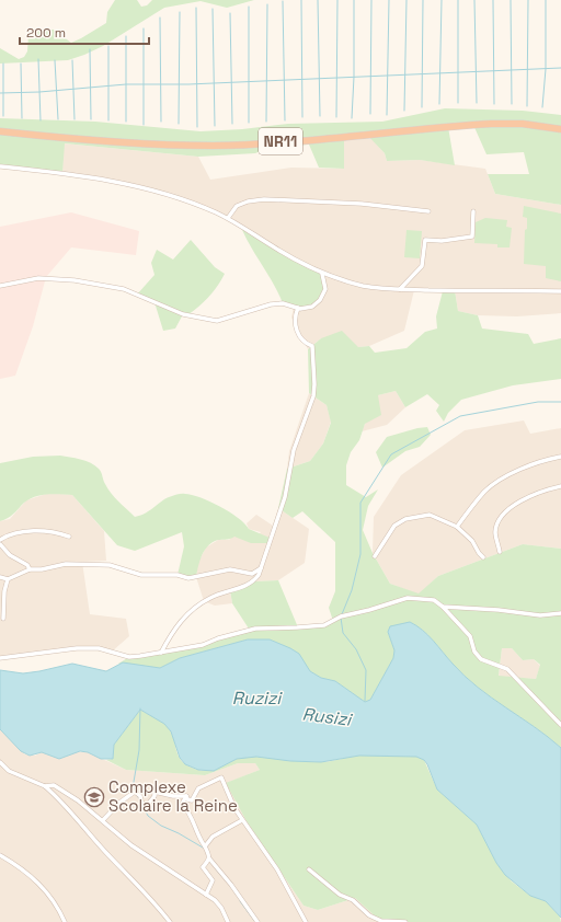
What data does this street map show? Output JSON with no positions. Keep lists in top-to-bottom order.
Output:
{
  "streets": {
    "highway": ["NR11"]
  },
  "water": ["Ruzizi", "Rusizi"],
  "places": {
    "school or university": ["Complexe Scolaire la Reine"]
  },
  "scale_bar": "200 m"
}
